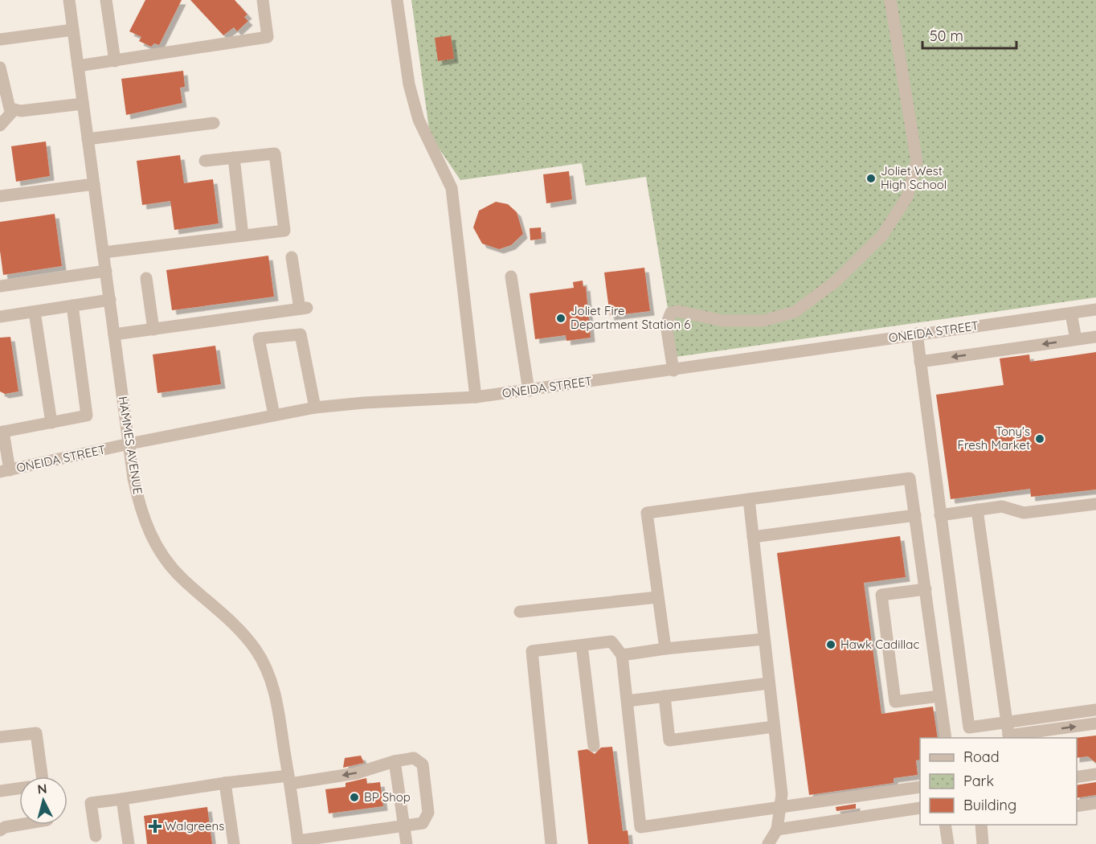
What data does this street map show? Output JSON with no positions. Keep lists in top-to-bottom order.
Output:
{
  "streets": {
    "street": ["ONEIDA STREET", "HAMMES AVENUE"]
  },
  "crossings": [
    ["ONEIDA STREET", "HAMMES AVENUE"]
  ],
  "places": {
    "other": [
      "Joliet West High School",
      "Joliet Fire Department Station 6",
      "Tony's Fresh Market",
      "Hawk Cadillac",
      "BP Shop"
    ],
    "health": ["Walgreens"]
  },
  "legend": ["Road", "Park", "Building"],
  "scale_bar": "50 m",
  "north": "top"
}
